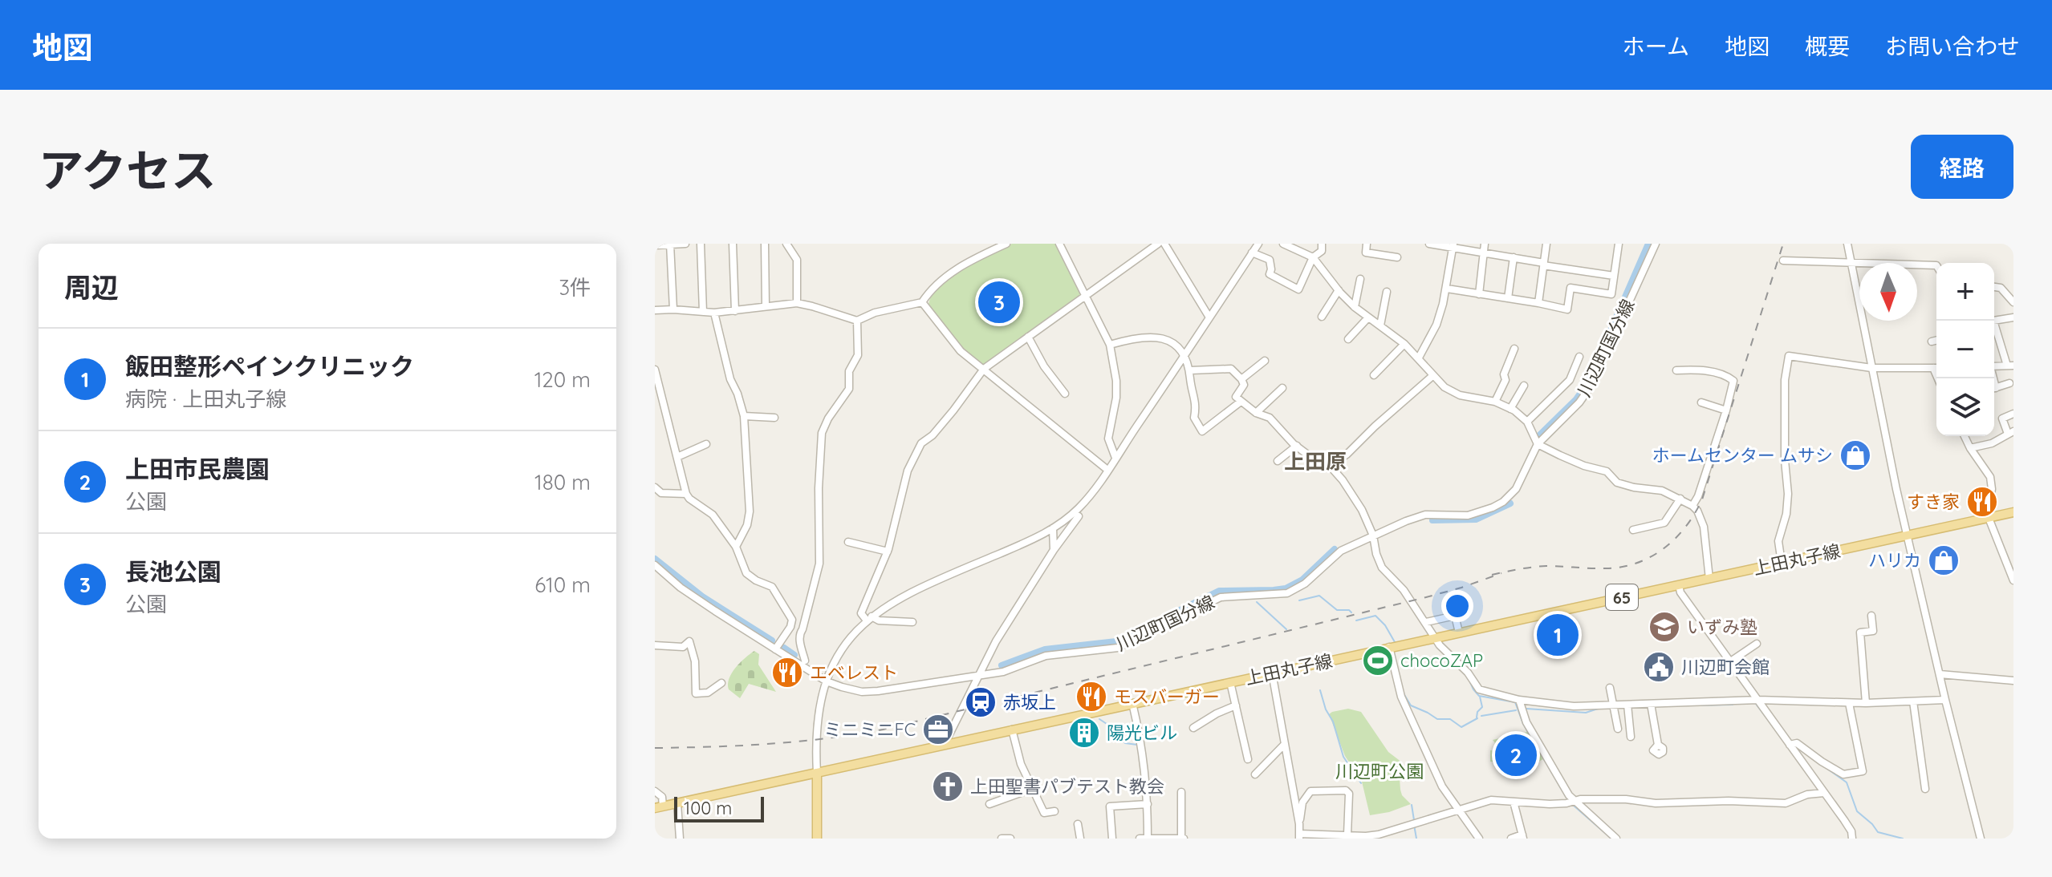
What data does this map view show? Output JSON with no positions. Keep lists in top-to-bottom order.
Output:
{
  "streets": {
    "main road": ["上田丸子線", "65"],
    "street": ["川辺町国分線"]
  },
  "districts": ["上田原"],
  "parks": ["川辺町公園"],
  "places": {
    "shop": ["ホームセンター ムサシ", "ハリカ"],
    "restaurant": ["すき家", "エベレスト", "モスバーガー"],
    "school or university": ["いずみ塾"],
    "sports": ["chocoZAP"],
    "public building": ["川辺町会館"],
    "station": ["赤坂上"],
    "office": ["ミニミニFC"],
    "building": ["陽光ビル"],
    "church": ["上田聖書パブテスト教会"]
  },
  "scale_bar": "100 m",
  "north": "bottom",
  "page": {
    "header": "地図",
    "nav": [
      "ホーム",
      "地図",
      "概要",
      "お問い合わせ"
    ],
    "title": "アクセス",
    "buttons": "経路",
    "heading": ["周辺", "3件"],
    "map_buttons": ["+", "−"],
    "pins": ["3", "1", "2"],
    "list": [
      {
        "mark": "1",
        "name": "飯田整形ペインクリニック",
        "note": "病院 · 上田丸子線",
        "value": "120 m"
      },
      {
        "mark": "2",
        "name": "上田市民農園",
        "note": "公園",
        "value": "180 m"
      },
      {
        "mark": "3",
        "name": "長池公園",
        "note": "公園",
        "value": "610 m"
      }
    ],
    "scale": "100 m"
  }
}
